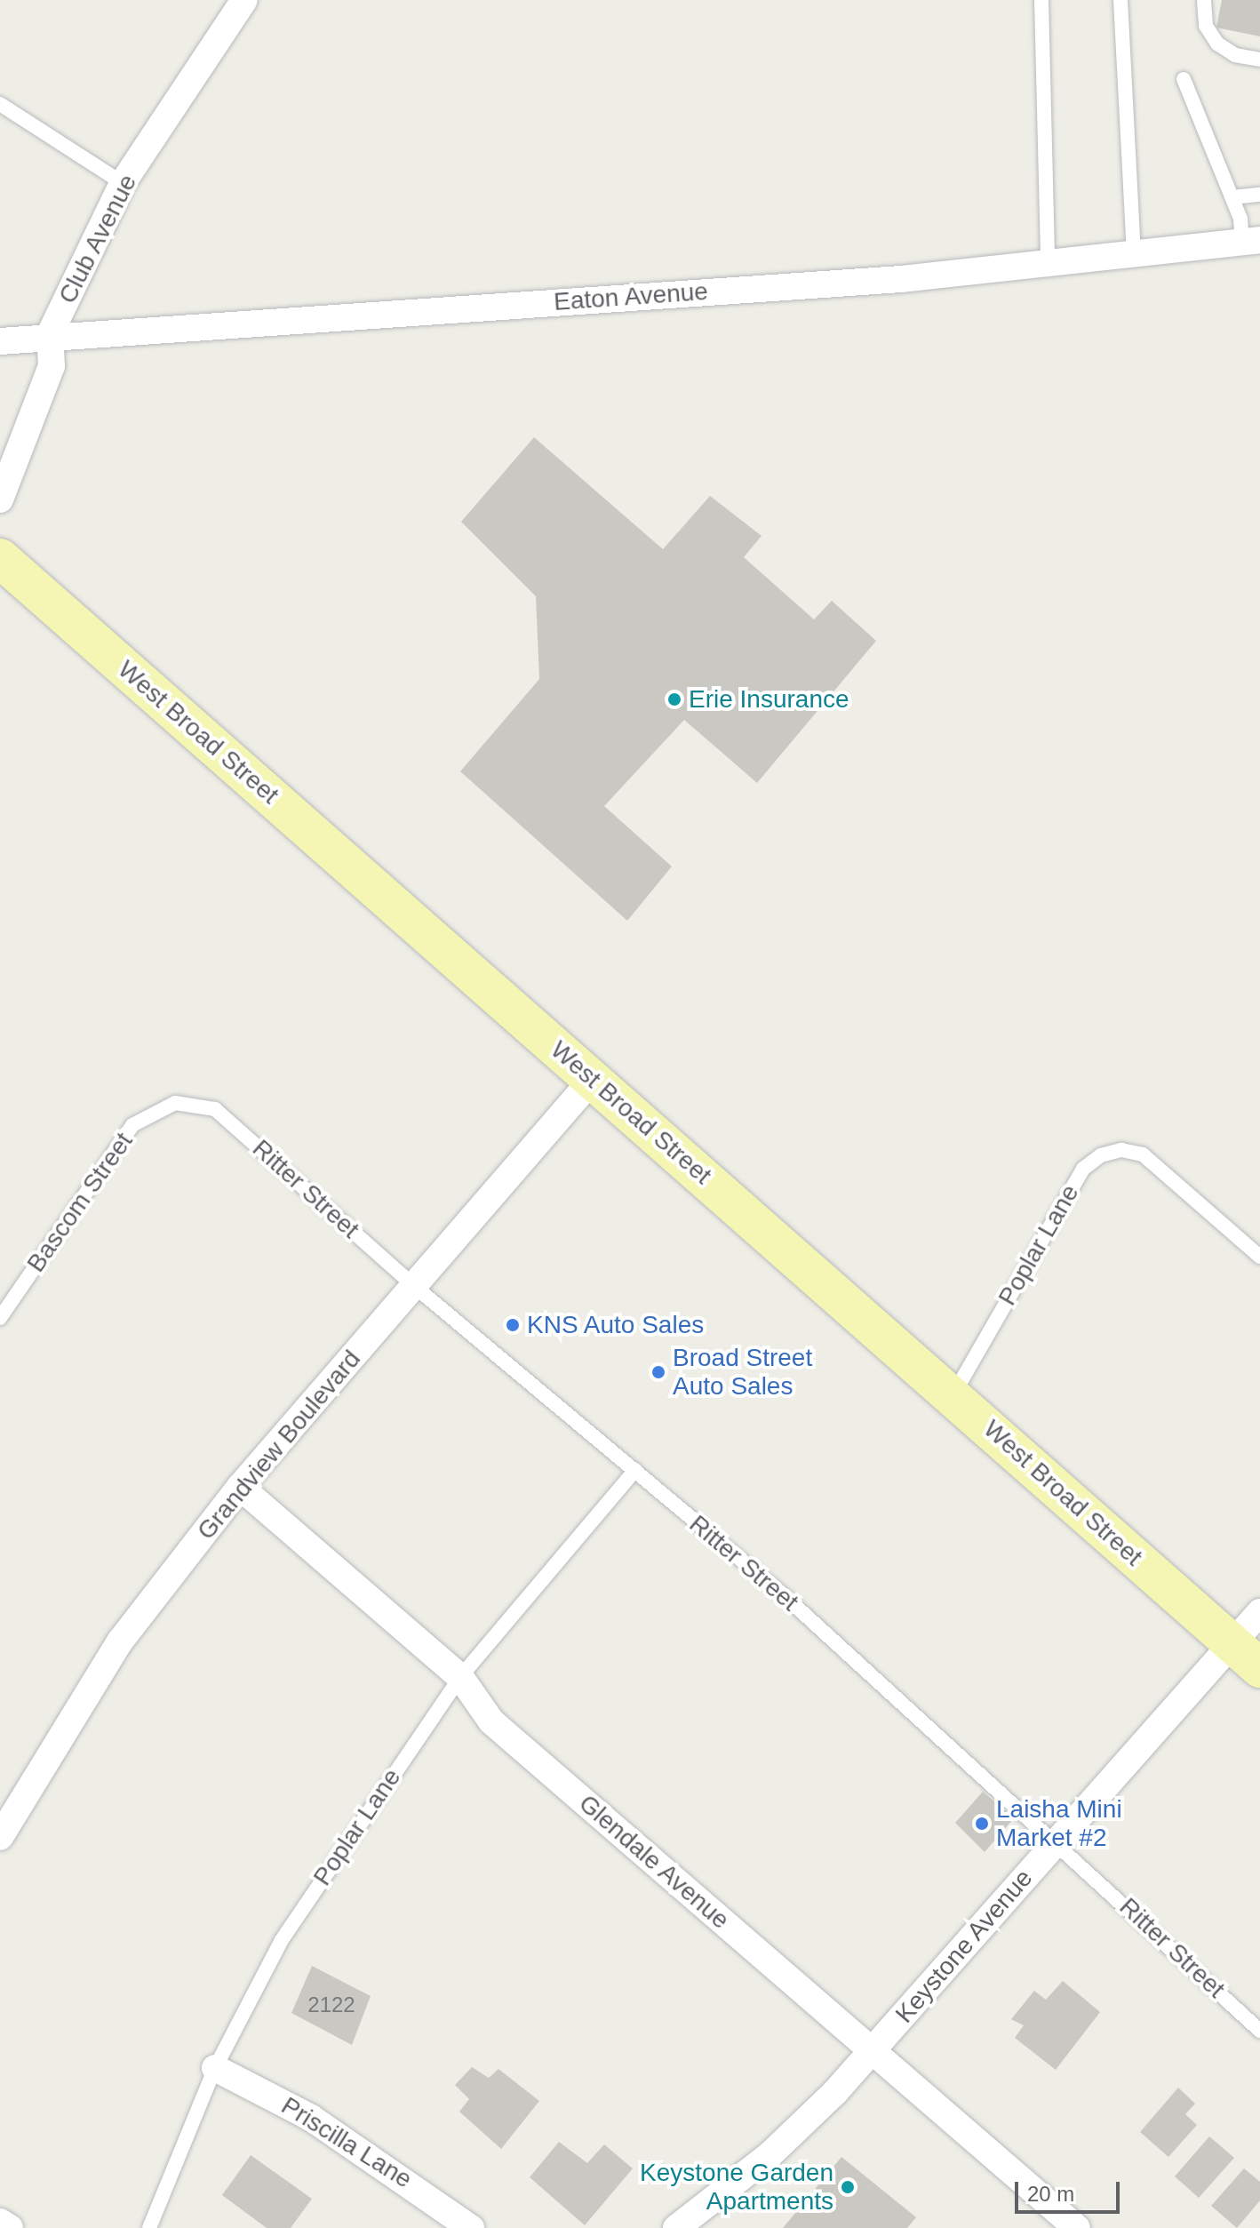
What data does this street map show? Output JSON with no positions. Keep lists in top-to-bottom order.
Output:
{
  "streets": {
    "main road": ["West Broad Street"],
    "street": [
      "Club Avenue",
      "Eaton Avenue",
      "Grandview Boulevard",
      "Glendale Avenue",
      "Keystone Avenue",
      "Priscilla Lane"
    ],
    "lane": ["Ritter Street", "Bascom Street", "Poplar Lane"]
  },
  "crossings": [
    ["Club Avenue", "Eaton Avenue"],
    ["West Broad Street", "Poplar Lane"],
    ["West Broad Street", "Grandview Boulevard"],
    ["West Broad Street", "Keystone Avenue"],
    ["Ritter Street", "Bascom Street"],
    ["Ritter Street", "Poplar Lane"],
    ["Ritter Street", "Grandview Boulevard"],
    ["Ritter Street", "Keystone Avenue"],
    ["Poplar Lane", "Glendale Avenue"],
    ["Poplar Lane", "Priscilla Lane"],
    ["Grandview Boulevard", "Glendale Avenue"],
    ["Glendale Avenue", "Keystone Avenue"]
  ],
  "places": [
    "Erie Insurance",
    "KNS Auto Sales",
    "Broad Street Auto Sales",
    "Laisha Mini Market #2",
    "Keystone Garden Apartments"
  ],
  "house_numbers": ["2122"],
  "scale_bar": "20 m"
}
